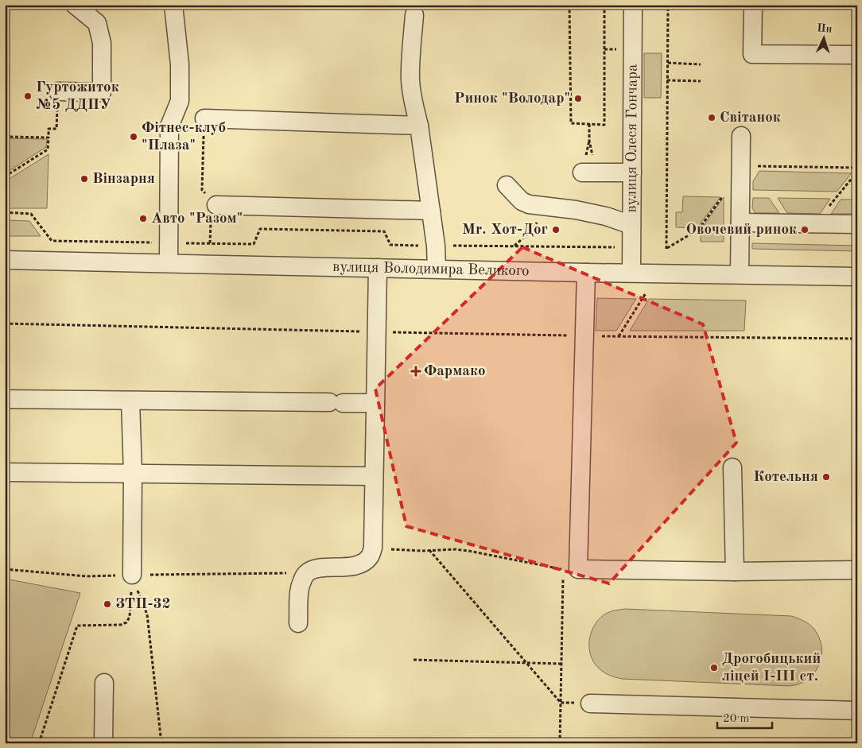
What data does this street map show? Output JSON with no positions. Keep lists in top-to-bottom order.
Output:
{
  "streets": {
    "street": ["вулиця Олеся Гончара", "вулиця Володимира Великого"]
  },
  "crossings": [
    ["вулиця Олеся Гончара", "вулиця Володимира Великого"]
  ],
  "places": {
    "other": [
      "Гуртожиток №5 ДДПУ",
      "Ринок \"Володар\"",
      "Світанок",
      "Фітнес-клуб \"Плаза\"",
      "Вінзарня",
      "Авто \"Разом\"",
      "Mr. Хот-Дог",
      "Овочевий ринок",
      "Котельня",
      "ЗТП-32",
      "Дрогобицький ліцей І-ІІІ ст."
    ],
    "health": ["Фармако"]
  },
  "scale_bar": "20 m",
  "north": "top"
}
